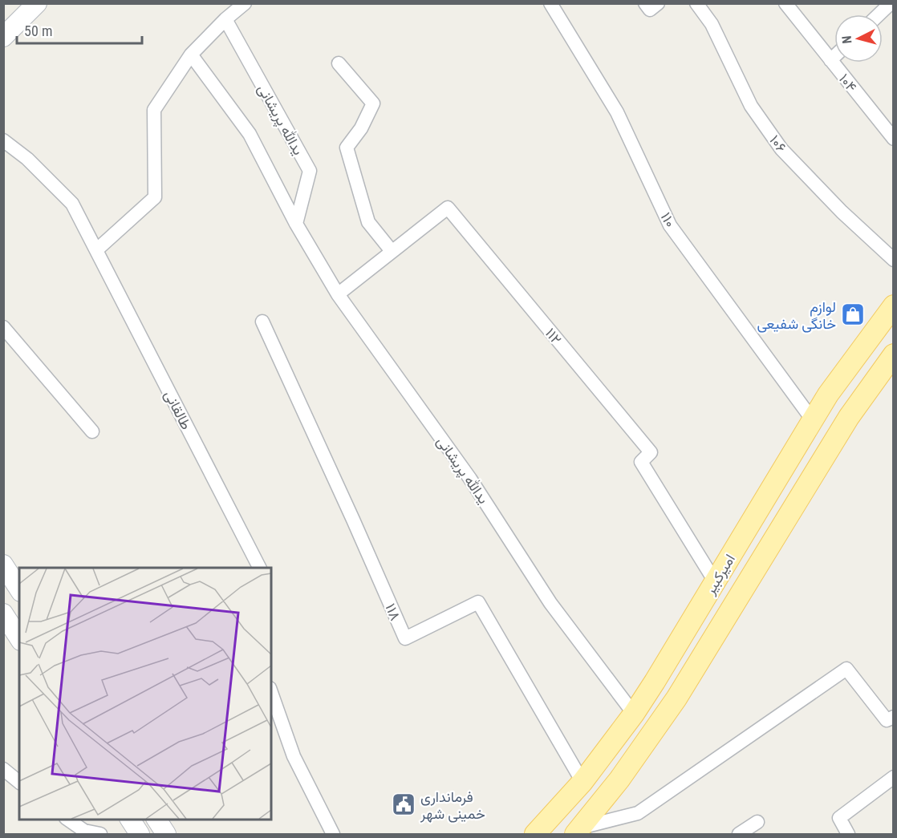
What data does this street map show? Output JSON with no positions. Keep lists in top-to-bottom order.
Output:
{
  "streets": {
    "main road": ["امیرکبیر"],
    "street": [
      "۱۰۴",
      "یدالله پریشانی",
      "۱۰۶",
      "۱۱۰",
      "۱۱۲",
      "طالقانی",
      "۱۱۸"
    ]
  },
  "crossings": [
    ["یدالله پریشانی", "۱۱۲"],
    ["یدالله پریشانی", "امیرکبیر"],
    ["۱۱۰", "امیرکبیر"],
    ["۱۱۲", "امیرکبیر"],
    ["امیرکبیر", "۱۱۸"]
  ],
  "places": {
    "shop": ["لوازم خانگی شفیعی"],
    "public building": ["فرمانداری خمینی شهر"]
  },
  "scale_bar": "50 m",
  "north": "left"
}
